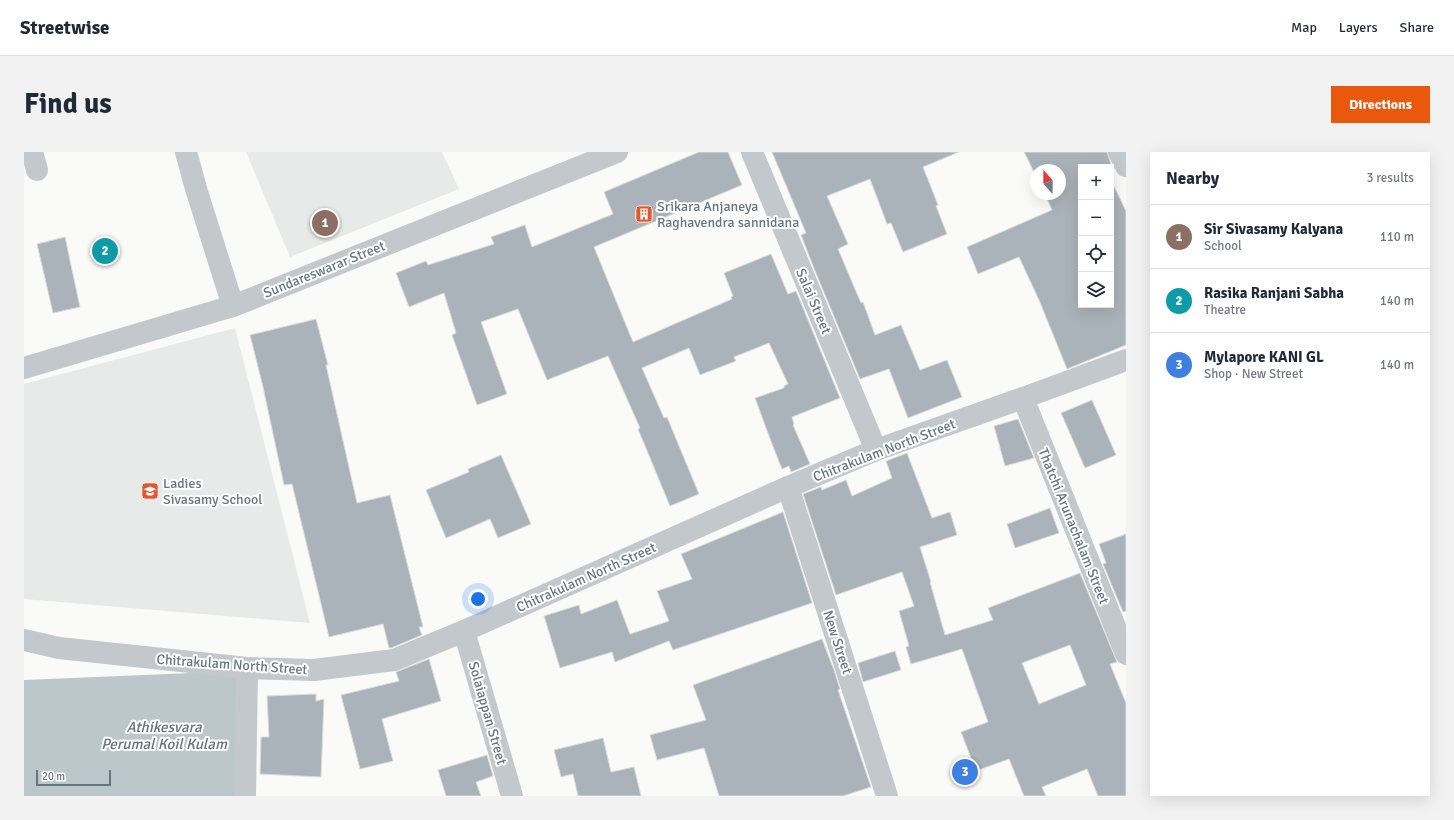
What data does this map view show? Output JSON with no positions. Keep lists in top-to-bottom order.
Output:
{
  "streets": {
    "street": [
      "Sundareswarar Street",
      "Salai Street",
      "Chitrakulam North Street",
      "Thatchi Arunachalam Street",
      "New Street",
      "Solaiappan Street"
    ]
  },
  "crossings": [
    ["Salai Street", "Chitrakulam North Street"],
    ["Chitrakulam North Street", "Thatchi Arunachalam Street"],
    ["Chitrakulam North Street", "New Street"],
    ["Chitrakulam North Street", "Solaiappan Street"]
  ],
  "water": ["Athikesvara Perumal Koil Kulam"],
  "places": {
    "building": ["Srikara Anjaneya Raghavendra sannidana"],
    "school or university": ["Ladies Sivasamy School"]
  },
  "scale_bar": "20 m",
  "north": "top",
  "page": {
    "header": "Streetwise",
    "nav": ["Map", "Layers", "Share"],
    "buttons": "Directions",
    "title": "Find us",
    "heading": ["Nearby", "3 results"],
    "map_buttons": ["+", "−"],
    "list": [
      {
        "mark": "1",
        "name": "Sir Sivasamy Kalyana",
        "note": "School",
        "value": "110 m"
      },
      {
        "mark": "2",
        "name": "Rasika Ranjani Sabha",
        "note": "Theatre",
        "value": "140 m"
      },
      {
        "mark": "3",
        "name": "Mylapore KANI GL",
        "note": "Shop · New Street",
        "value": "140 m"
      }
    ],
    "pins": ["1", "2", "3"],
    "scale": "20 m"
  }
}
